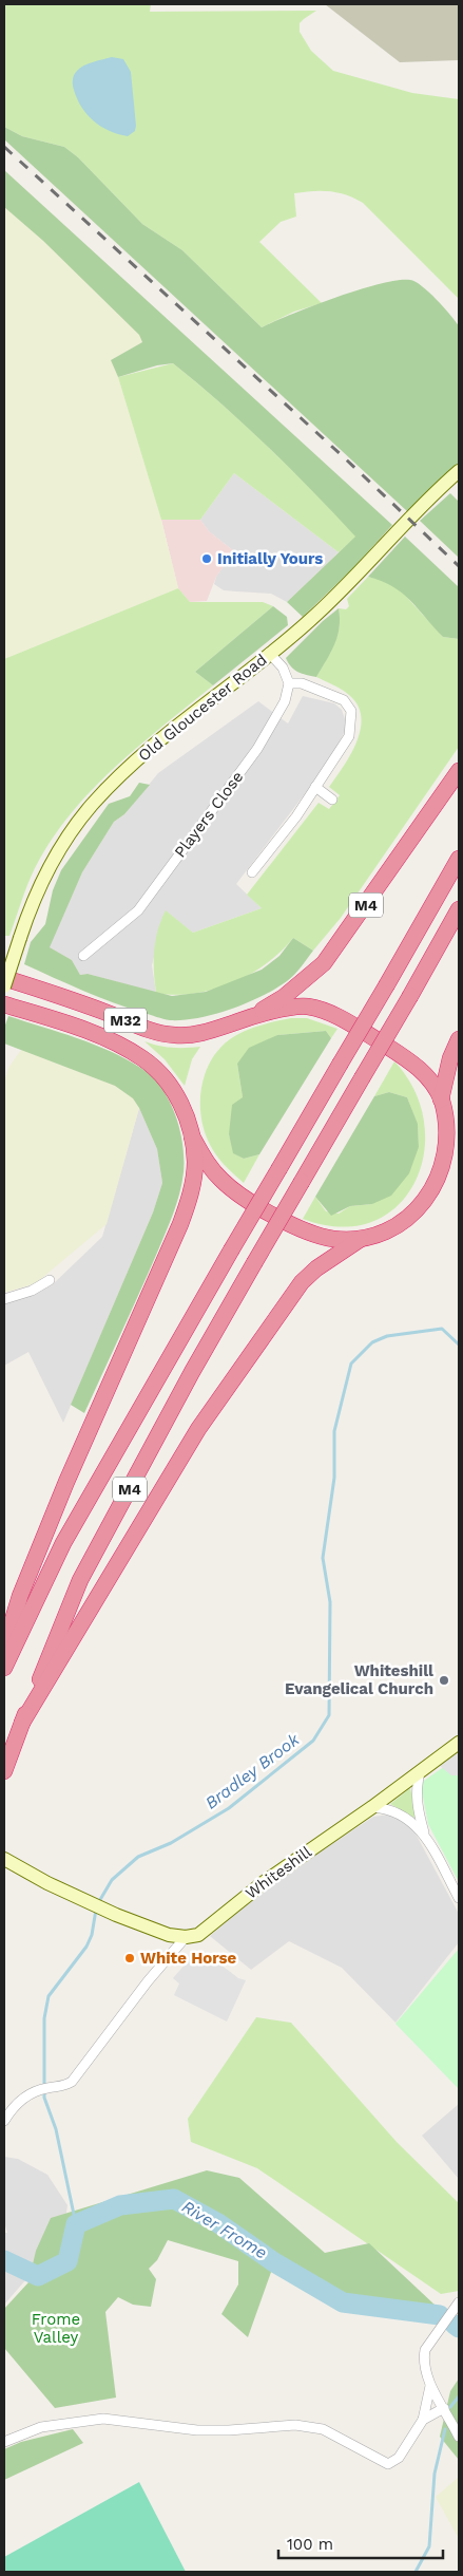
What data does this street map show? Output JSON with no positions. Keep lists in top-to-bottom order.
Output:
{
  "streets": {
    "highway": ["M4", "M32"],
    "main road": ["Old Gloucester Road", "Whiteshill"],
    "street": ["Players Close"]
  },
  "crossings": [
    ["M4", "M32"]
  ],
  "water": ["Bradley Brook", "River Frome"],
  "parks": ["Frome Valley"],
  "places": ["Initially Yours", "Whiteshill Evangelical Church", "White Horse"],
  "scale_bar": "100 m"
}
